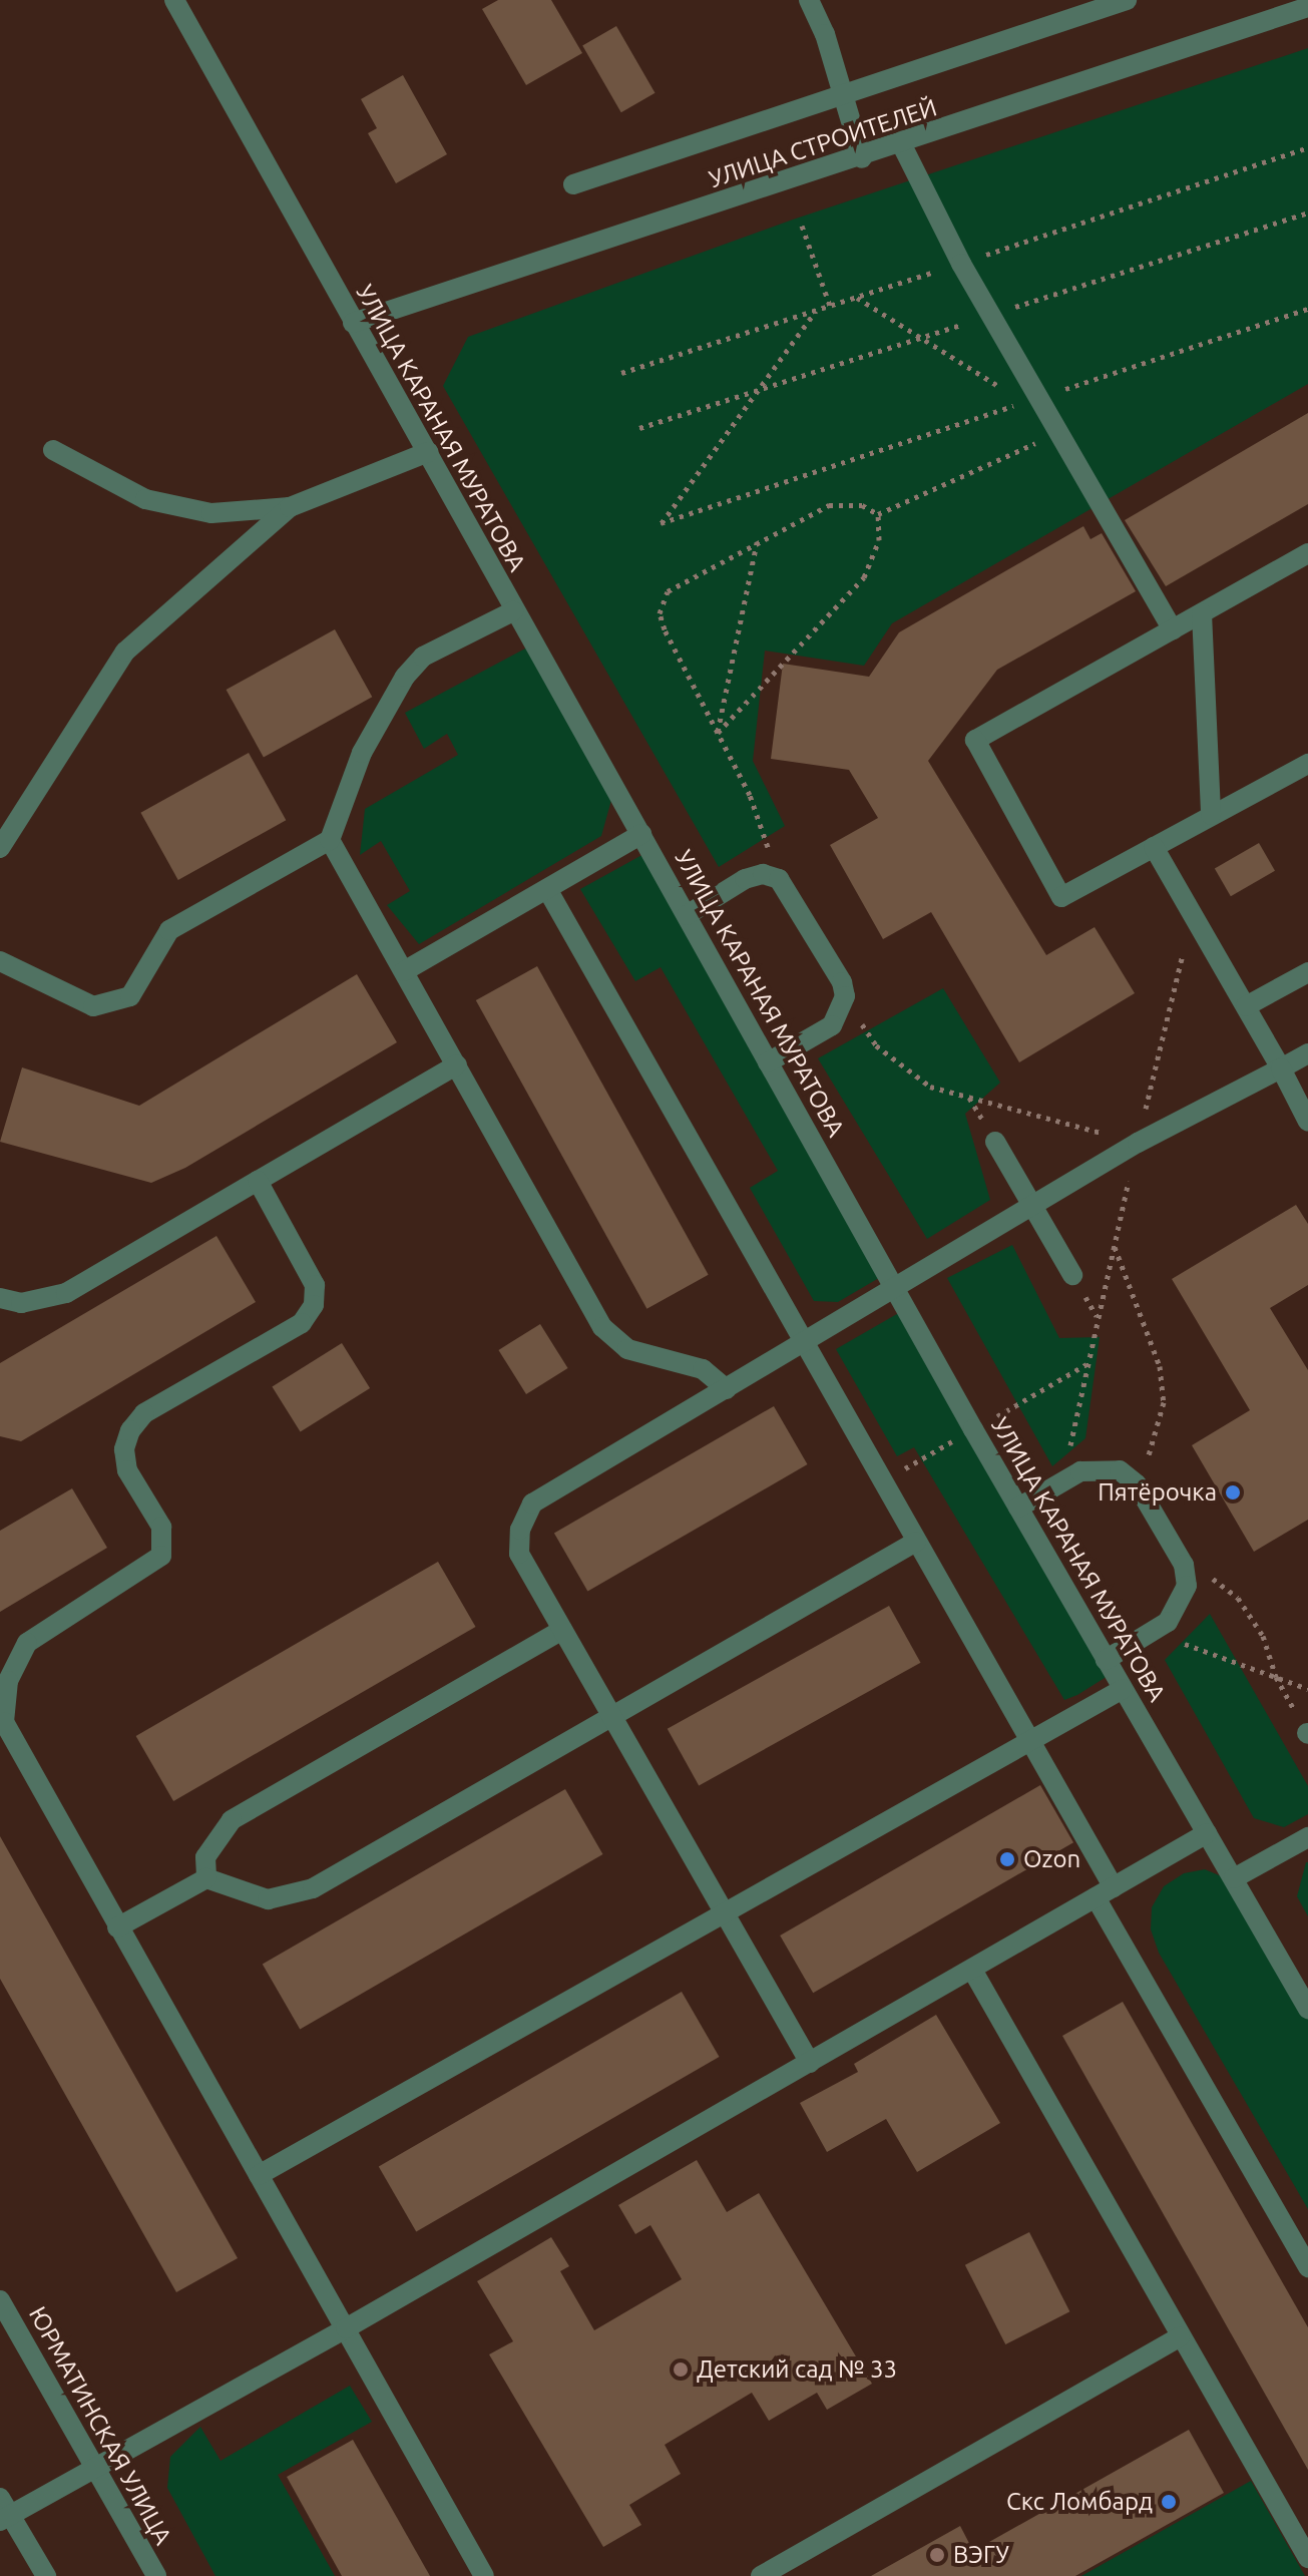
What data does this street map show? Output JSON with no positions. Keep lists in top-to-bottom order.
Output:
{
  "streets": {
    "street": ["УЛИЦА СТРОИТЕЛЕЙ", "УЛИЦА КАРАНАЯ МУРАТОВА", "ЮРМАТИНСКАЯ УЛИЦА"]
  },
  "crossings": [
    ["УЛИЦА СТРОИТЕЛЕЙ", "УЛИЦА КАРАНАЯ МУРАТОВА"]
  ],
  "places": [
    "Пятёрочка",
    "Ozon",
    "Детский сад № 33",
    "Скс Ломбард",
    "ВЭГУ"
  ]
}
